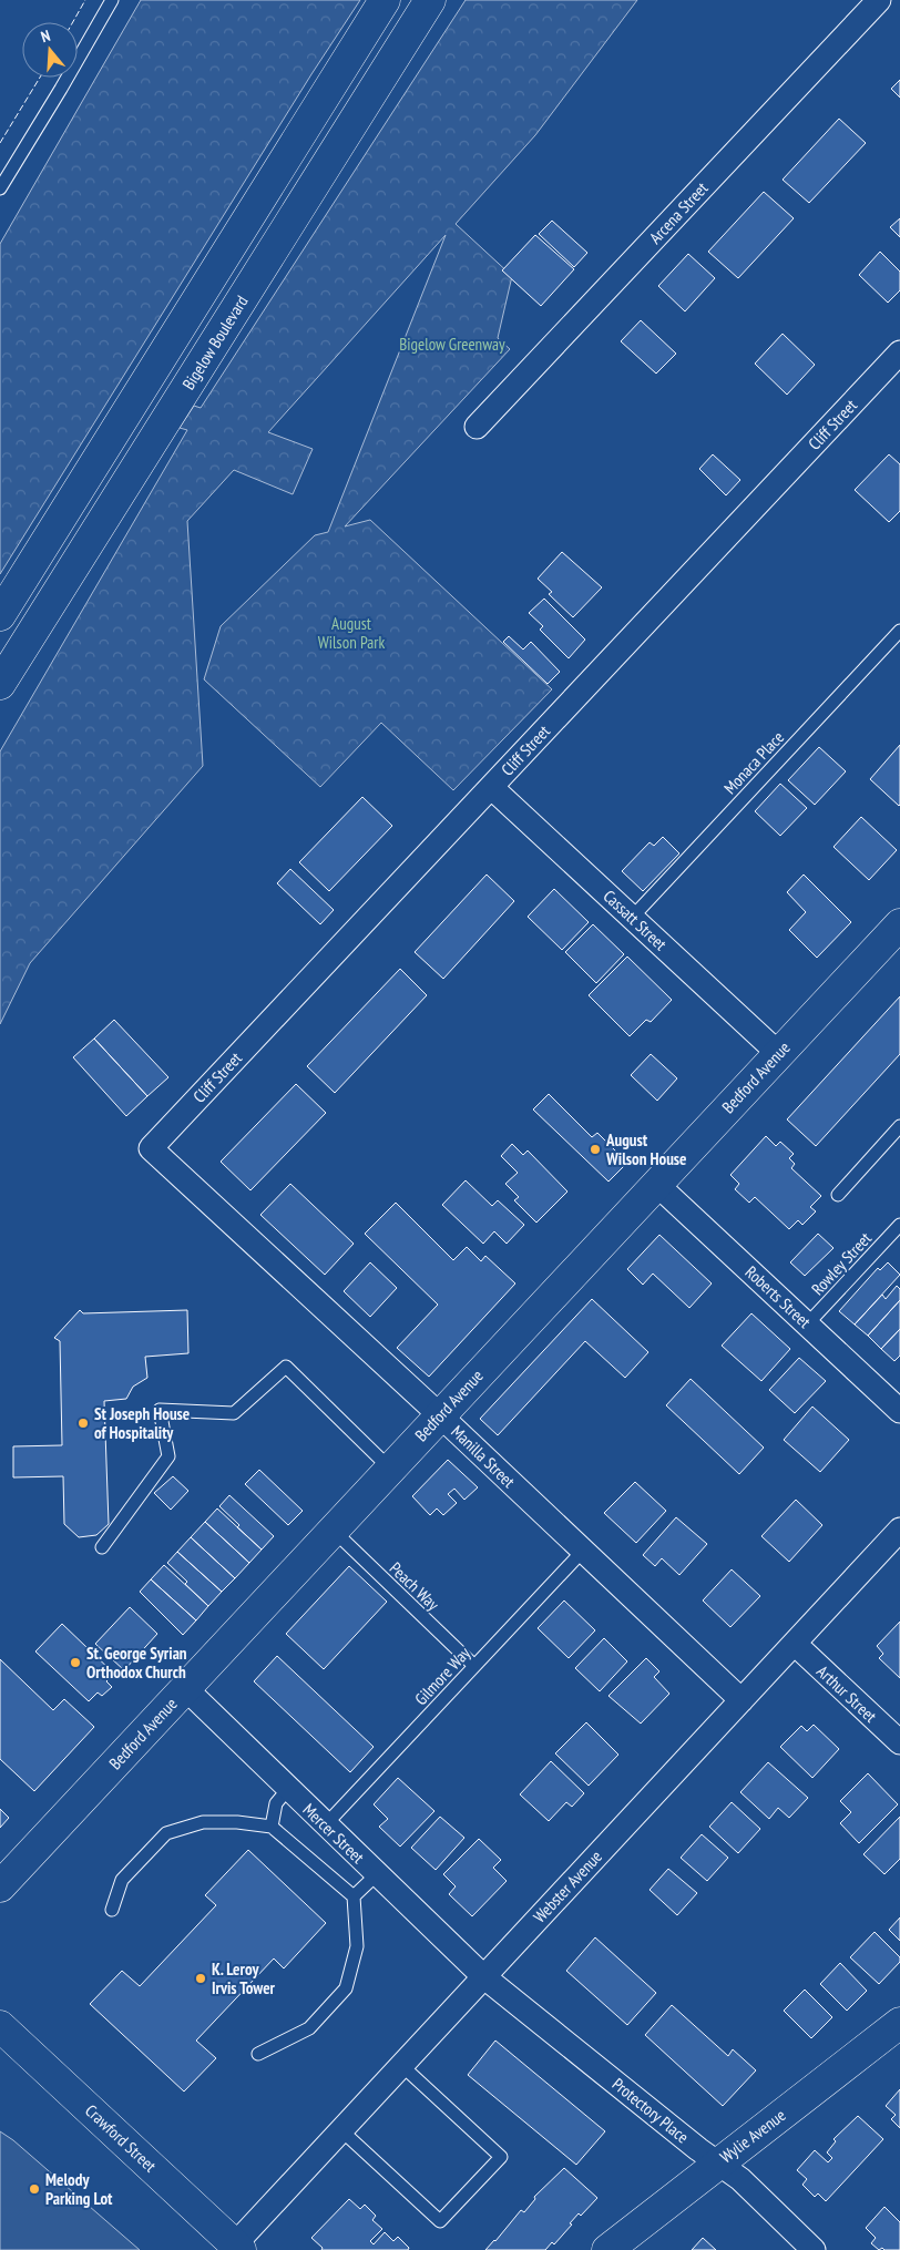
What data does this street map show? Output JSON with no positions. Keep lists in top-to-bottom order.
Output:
{
  "streets": {
    "street": [
      "Arcena Street",
      "Bigelow Boulevard",
      "Cliff Street",
      "Cassatt Street",
      "Bedford Avenue",
      "Roberts Street",
      "Manilla Street",
      "Arthur Street",
      "Mercer Street",
      "Webster Avenue",
      "Protectory Place",
      "Wylie Avenue",
      "Crawford Street"
    ],
    "lane": [
      "Monaca Place",
      "Rowley Street",
      "Peach Way",
      "Gilmore Way"
    ]
  },
  "crossings": [
    ["Cliff Street", "Cassatt Street"],
    ["Cliff Street", "Manilla Street"],
    ["Monaca Place", "Cassatt Street"],
    ["Cassatt Street", "Bedford Avenue"],
    ["Bedford Avenue", "Roberts Street"],
    ["Bedford Avenue", "Manilla Street"],
    ["Bedford Avenue", "Peach Way"],
    ["Bedford Avenue", "Mercer Street"],
    ["Rowley Street", "Roberts Street"],
    ["Manilla Street", "Gilmore Way"],
    ["Manilla Street", "Webster Avenue"],
    ["Peach Way", "Gilmore Way"],
    ["Gilmore Way", "Mercer Street"],
    ["Arthur Street", "Webster Avenue"],
    ["Mercer Street", "Webster Avenue"],
    ["Mercer Street", "Protectory Place"],
    ["Webster Avenue", "Protectory Place"],
    ["Webster Avenue", "Crawford Street"],
    ["Protectory Place", "Wylie Avenue"]
  ],
  "parks": ["Bigelow Greenway", "August Wilson Park"],
  "places": [
    "August Wilson House",
    "St Joseph House of Hospitality",
    "St. George Syrian Orthodox Church",
    "K. Leroy Irvis Tower",
    "Melody Parking Lot"
  ],
  "north": "top"
}
